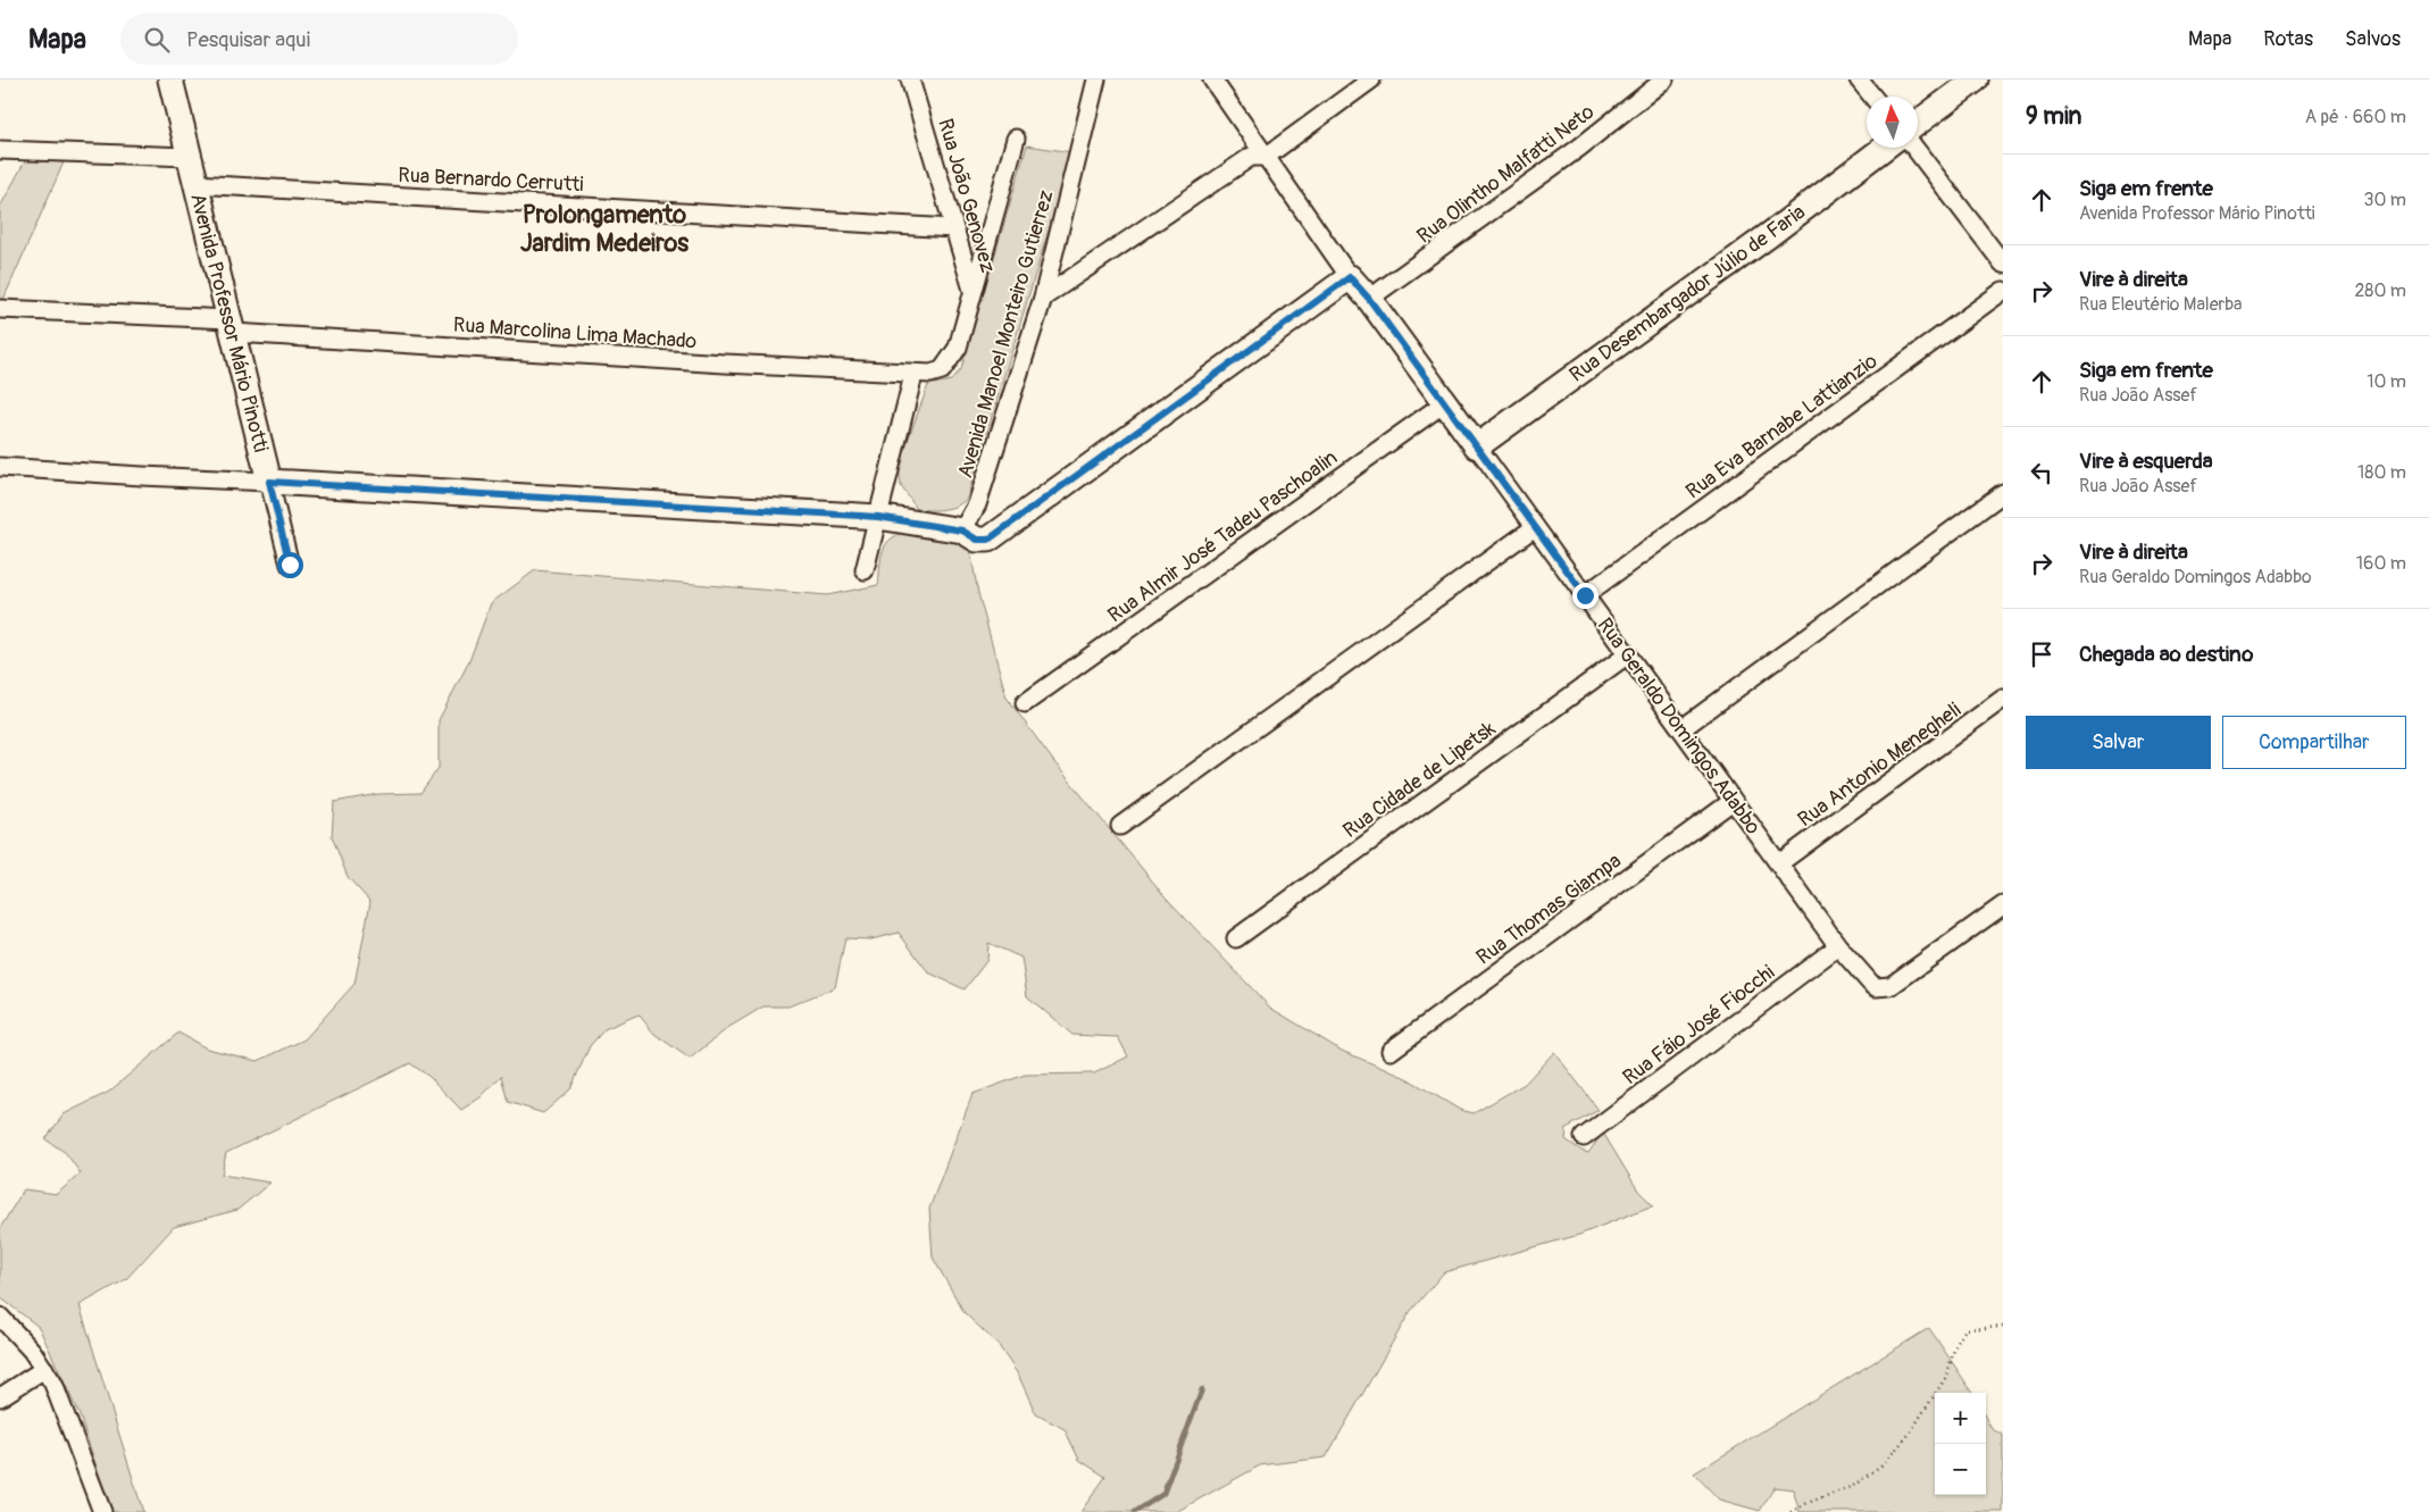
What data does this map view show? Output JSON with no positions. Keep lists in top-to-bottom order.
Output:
{
  "streets": {
    "street": [
      "Rua Olintho Malfatti Neto",
      "Rua Bernardo Cerrutti",
      "Rua João Genovez",
      "Rua Desembargador Júlio de Faria",
      "Avenida Professor Mário Pinotti",
      "Rua Marcolina Lima Machado",
      "Avenida Manoel Monteiro Gutierrez",
      "Rua Eva Barnabe Lattianzio",
      "Rua Almir José Tadeu Paschoalin",
      "Rua Geraldo Domingos Adabbo",
      "Rua Antonio Menegheli",
      "Rua Cidade de Lipetsk",
      "Rua Thomas Giampa",
      "Rua Fáio José Fiocchi"
    ]
  },
  "crossings": [
    ["Rua Olintho Malfatti Neto", "Rua Geraldo Domingos Adabbo"],
    ["Rua Bernardo Cerrutti", "Rua João Genovez"],
    ["Rua Bernardo Cerrutti", "Avenida Professor Mário Pinotti"],
    ["Rua João Genovez", "Rua Marcolina Lima Machado"],
    ["Rua Desembargador Júlio de Faria", "Rua Geraldo Domingos Adabbo"],
    ["Avenida Professor Mário Pinotti", "Rua Marcolina Lima Machado"],
    ["Rua Eva Barnabe Lattianzio", "Rua Geraldo Domingos Adabbo"],
    ["Rua Almir José Tadeu Paschoalin", "Rua Geraldo Domingos Adabbo"],
    ["Rua Geraldo Domingos Adabbo", "Rua Antonio Menegheli"],
    ["Rua Geraldo Domingos Adabbo", "Rua Cidade de Lipetsk"],
    ["Rua Geraldo Domingos Adabbo", "Rua Thomas Giampa"],
    ["Rua Geraldo Domingos Adabbo", "Rua Fáio José Fiocchi"]
  ],
  "districts": ["Prolongamento Jardim Medeiros"],
  "north": "top",
  "page": {
    "header": "Mapa",
    "search": "Pesquisar aqui",
    "nav": ["Mapa", "Rotas", "Salvos"],
    "heading": ["9 min", "A pé · 660 m"],
    "list": [
      ["Siga em frente", "Avenida Professor Mário Pinotti", "30 m"],
      ["Vire à direita", "Rua Eleutério Malerba", "280 m"],
      ["Siga em frente", "Rua João Assef", "10 m"],
      ["Vire à esquerda", "Rua João Assef", "180 m"],
      ["Vire à direita", "Rua Geraldo Domingos Adabbo", "160 m"],
      "Chegada ao destino"
    ],
    "buttons": ["Salvar", "Compartilhar"],
    "map_buttons": ["+", "−"]
  }
}
